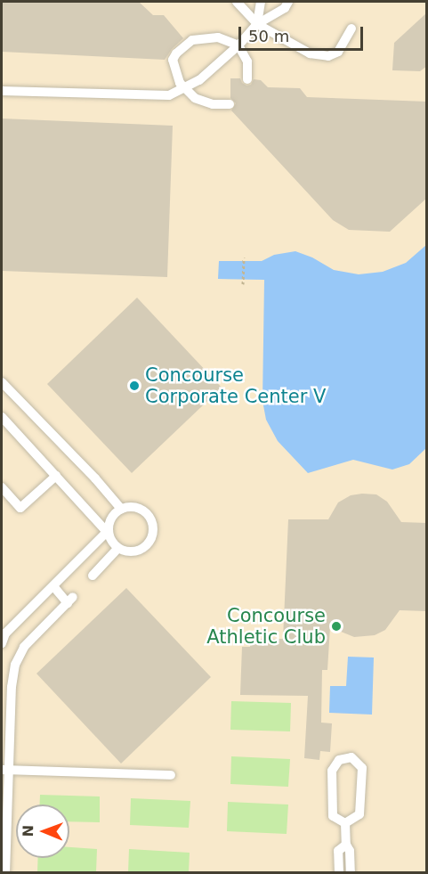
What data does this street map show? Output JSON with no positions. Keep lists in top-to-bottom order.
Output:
{
  "places": ["Concourse Corporate Center V", "Concourse Athletic Club"],
  "scale_bar": "50 m",
  "north": "left"
}
